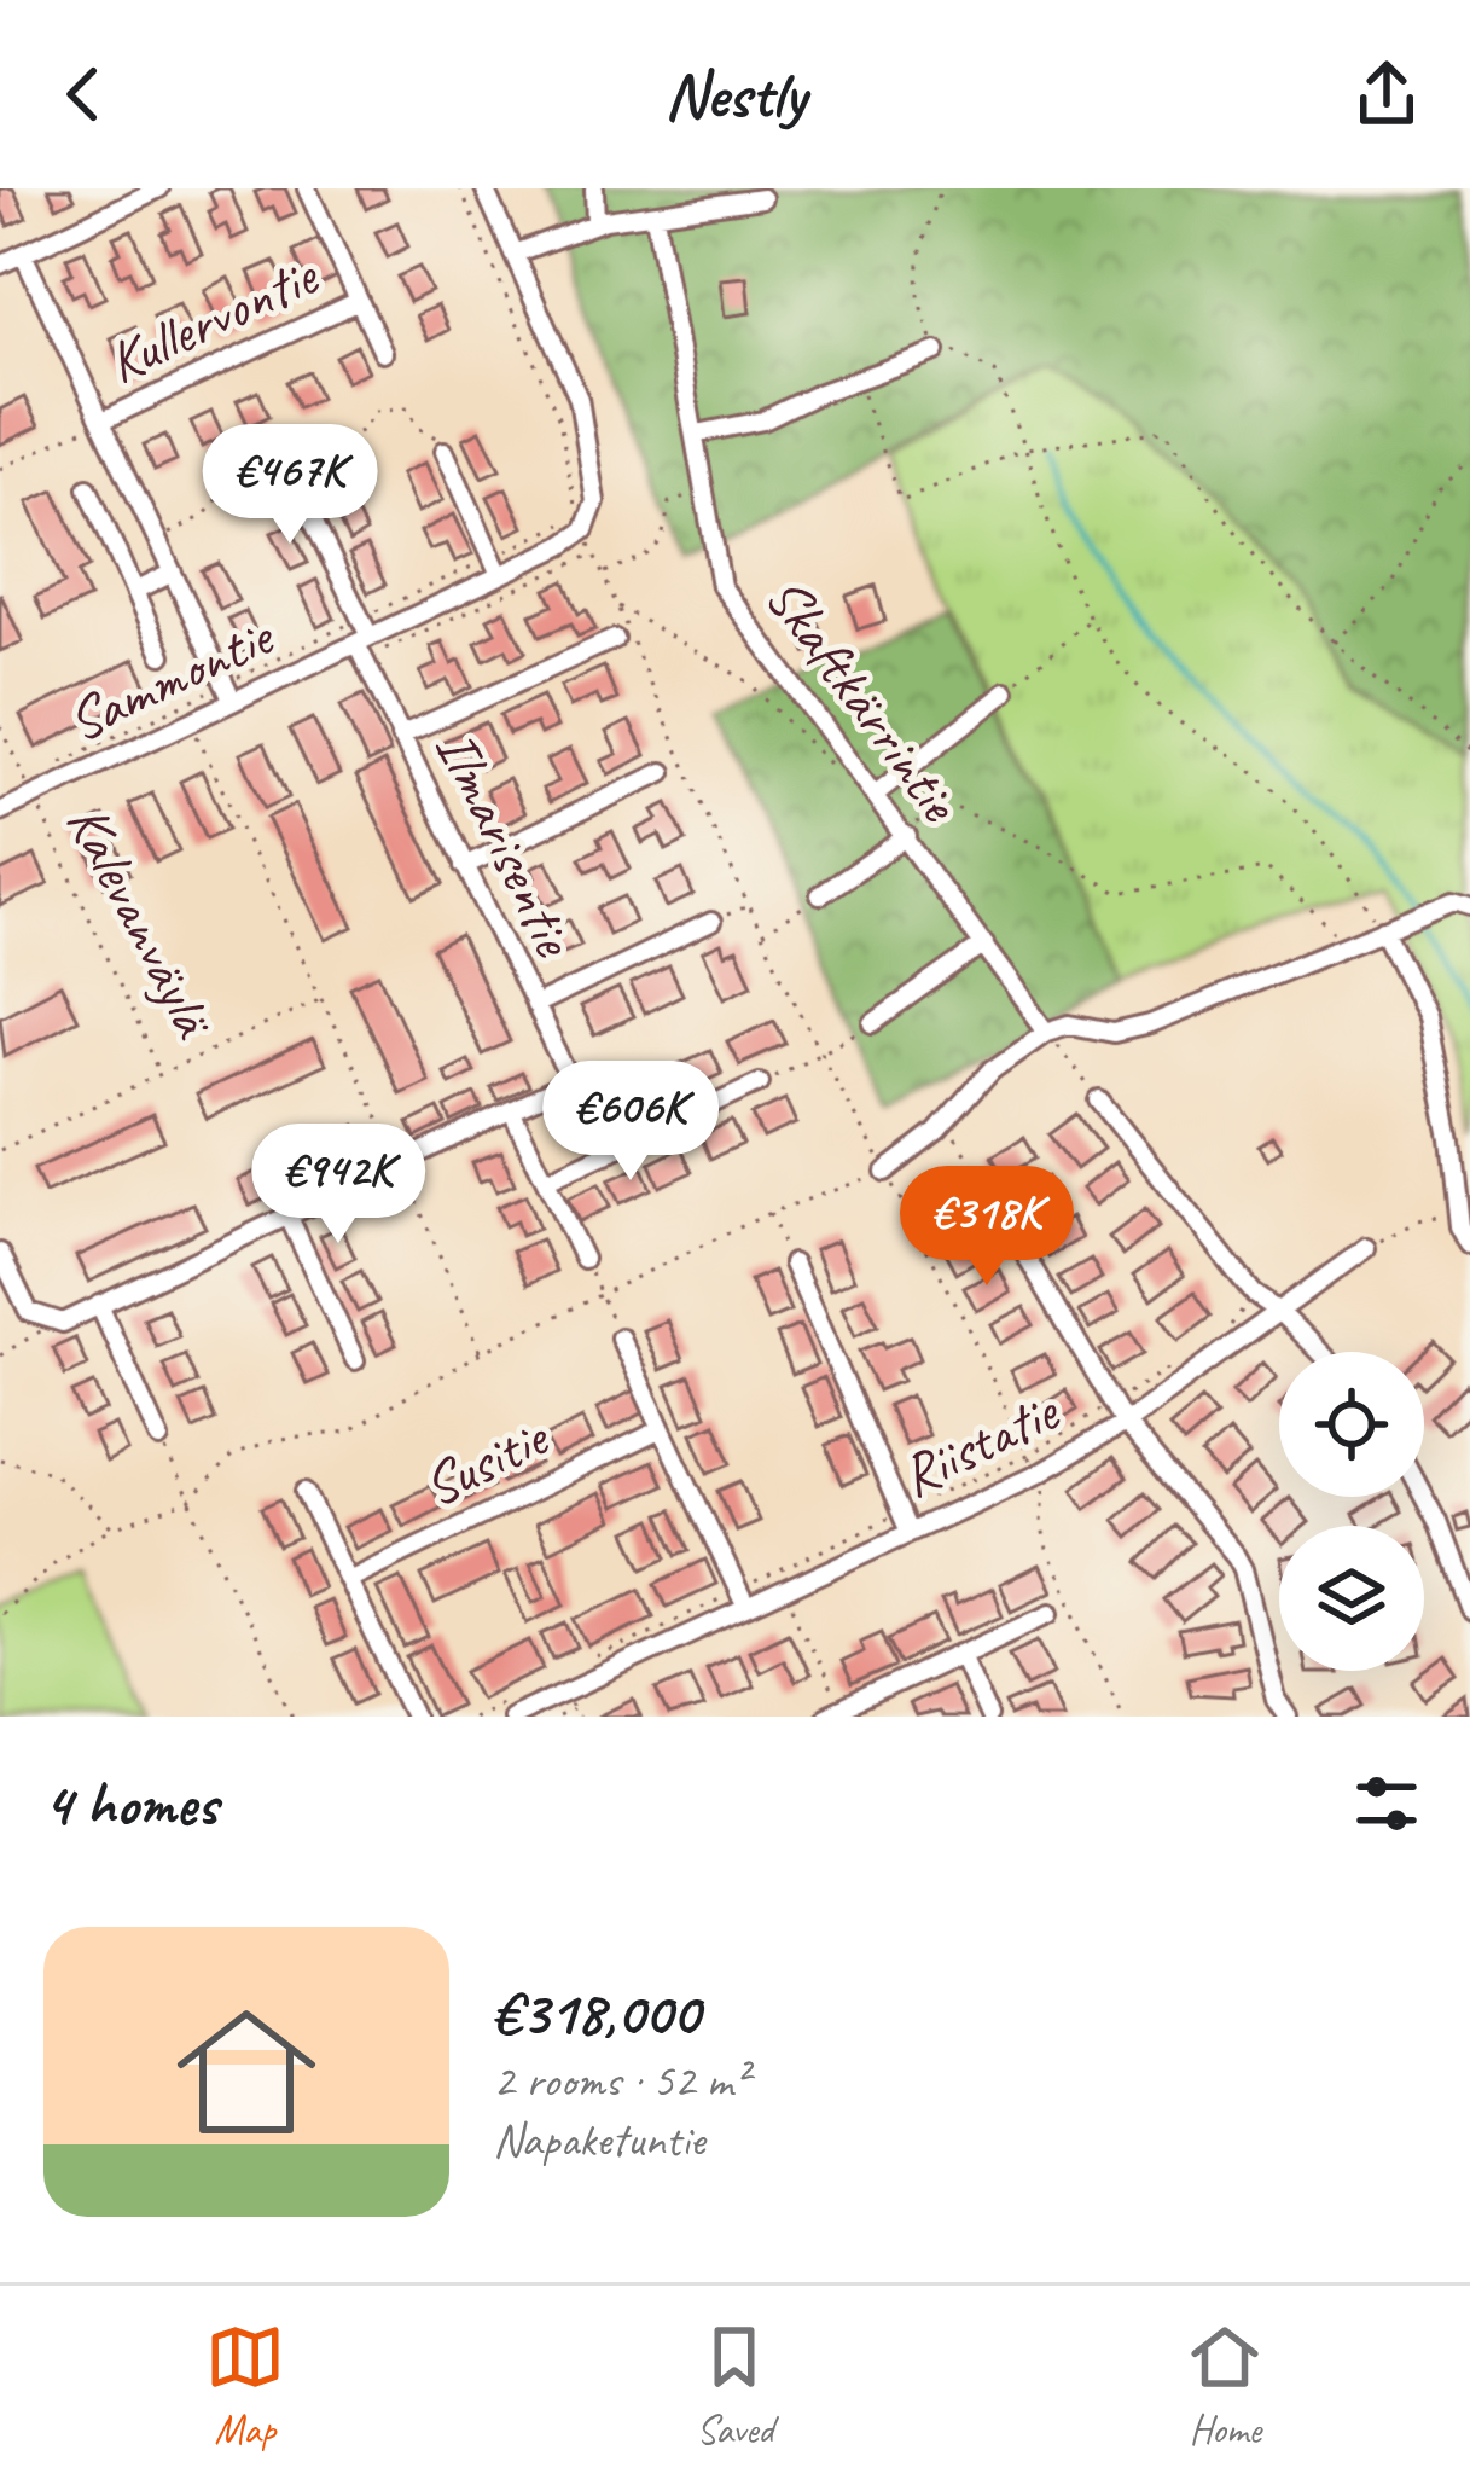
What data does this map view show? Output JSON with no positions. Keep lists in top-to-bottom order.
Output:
{
  "streets": {
    "street": [
      "Kullervontie",
      "Sammontie",
      "Skaftkärrintie",
      "Ilmarisentie",
      "Riistatie",
      "Susitie"
    ],
    "path": ["Kalevanväylä"]
  },
  "crossings": [
    ["Sammontie", "Ilmarisentie"],
    ["Sammontie", "Kalevanväylä"]
  ],
  "page": {
    "header": "Nestly",
    "price": [
      "€467K",
      "€606K",
      "€942K",
      "€318K"
    ],
    "heading": "4 homes",
    "list": [
      {
        "name": "€318,000",
        "note": "2 rooms · 52 m² · Napaketuntie"
      }
    ],
    "tabs": ["Map", "Saved", "Home"]
  }
}
